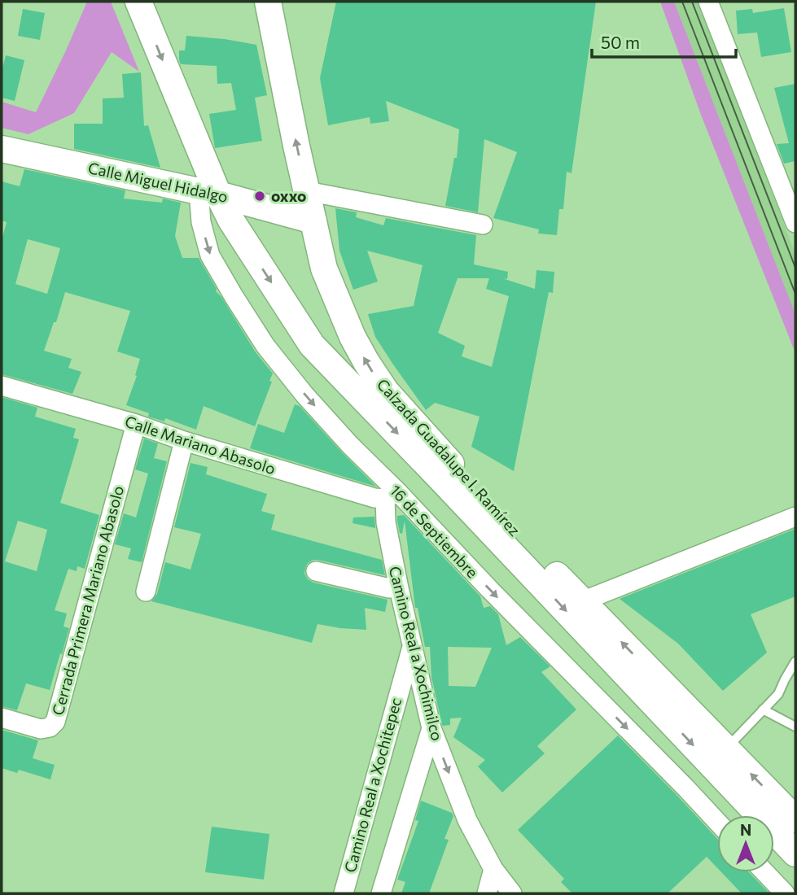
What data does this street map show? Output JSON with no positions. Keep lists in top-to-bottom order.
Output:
{
  "streets": {
    "main road": ["Calle Miguel Hidalgo", "Calzada Guadalupe I. Ramírez"],
    "street": [
      "Calle Mariano Abasolo",
      "16 de Septiembre",
      "Cerrada Primera Mariano Abasolo",
      "Camino Real a Xochimilco",
      "Camino Real a Xochitepec"
    ]
  },
  "crossings": [
    ["Calle Miguel Hidalgo", "Calzada Guadalupe I. Ramírez"],
    ["Calle Miguel Hidalgo", "16 de Septiembre"],
    ["Calle Mariano Abasolo", "16 de Septiembre"],
    ["Calle Mariano Abasolo", "Cerrada Primera Mariano Abasolo"],
    ["Calle Mariano Abasolo", "Camino Real a Xochimilco"],
    ["Calzada Guadalupe I. Ramírez", "16 de Septiembre"],
    ["16 de Septiembre", "Camino Real a Xochimilco"],
    ["Camino Real a Xochimilco", "Camino Real a Xochitepec"]
  ],
  "one_way": ["16 de Septiembre", "Camino Real a Xochimilco"],
  "places": ["oxxo"],
  "scale_bar": "50 m",
  "north": "top"
}
